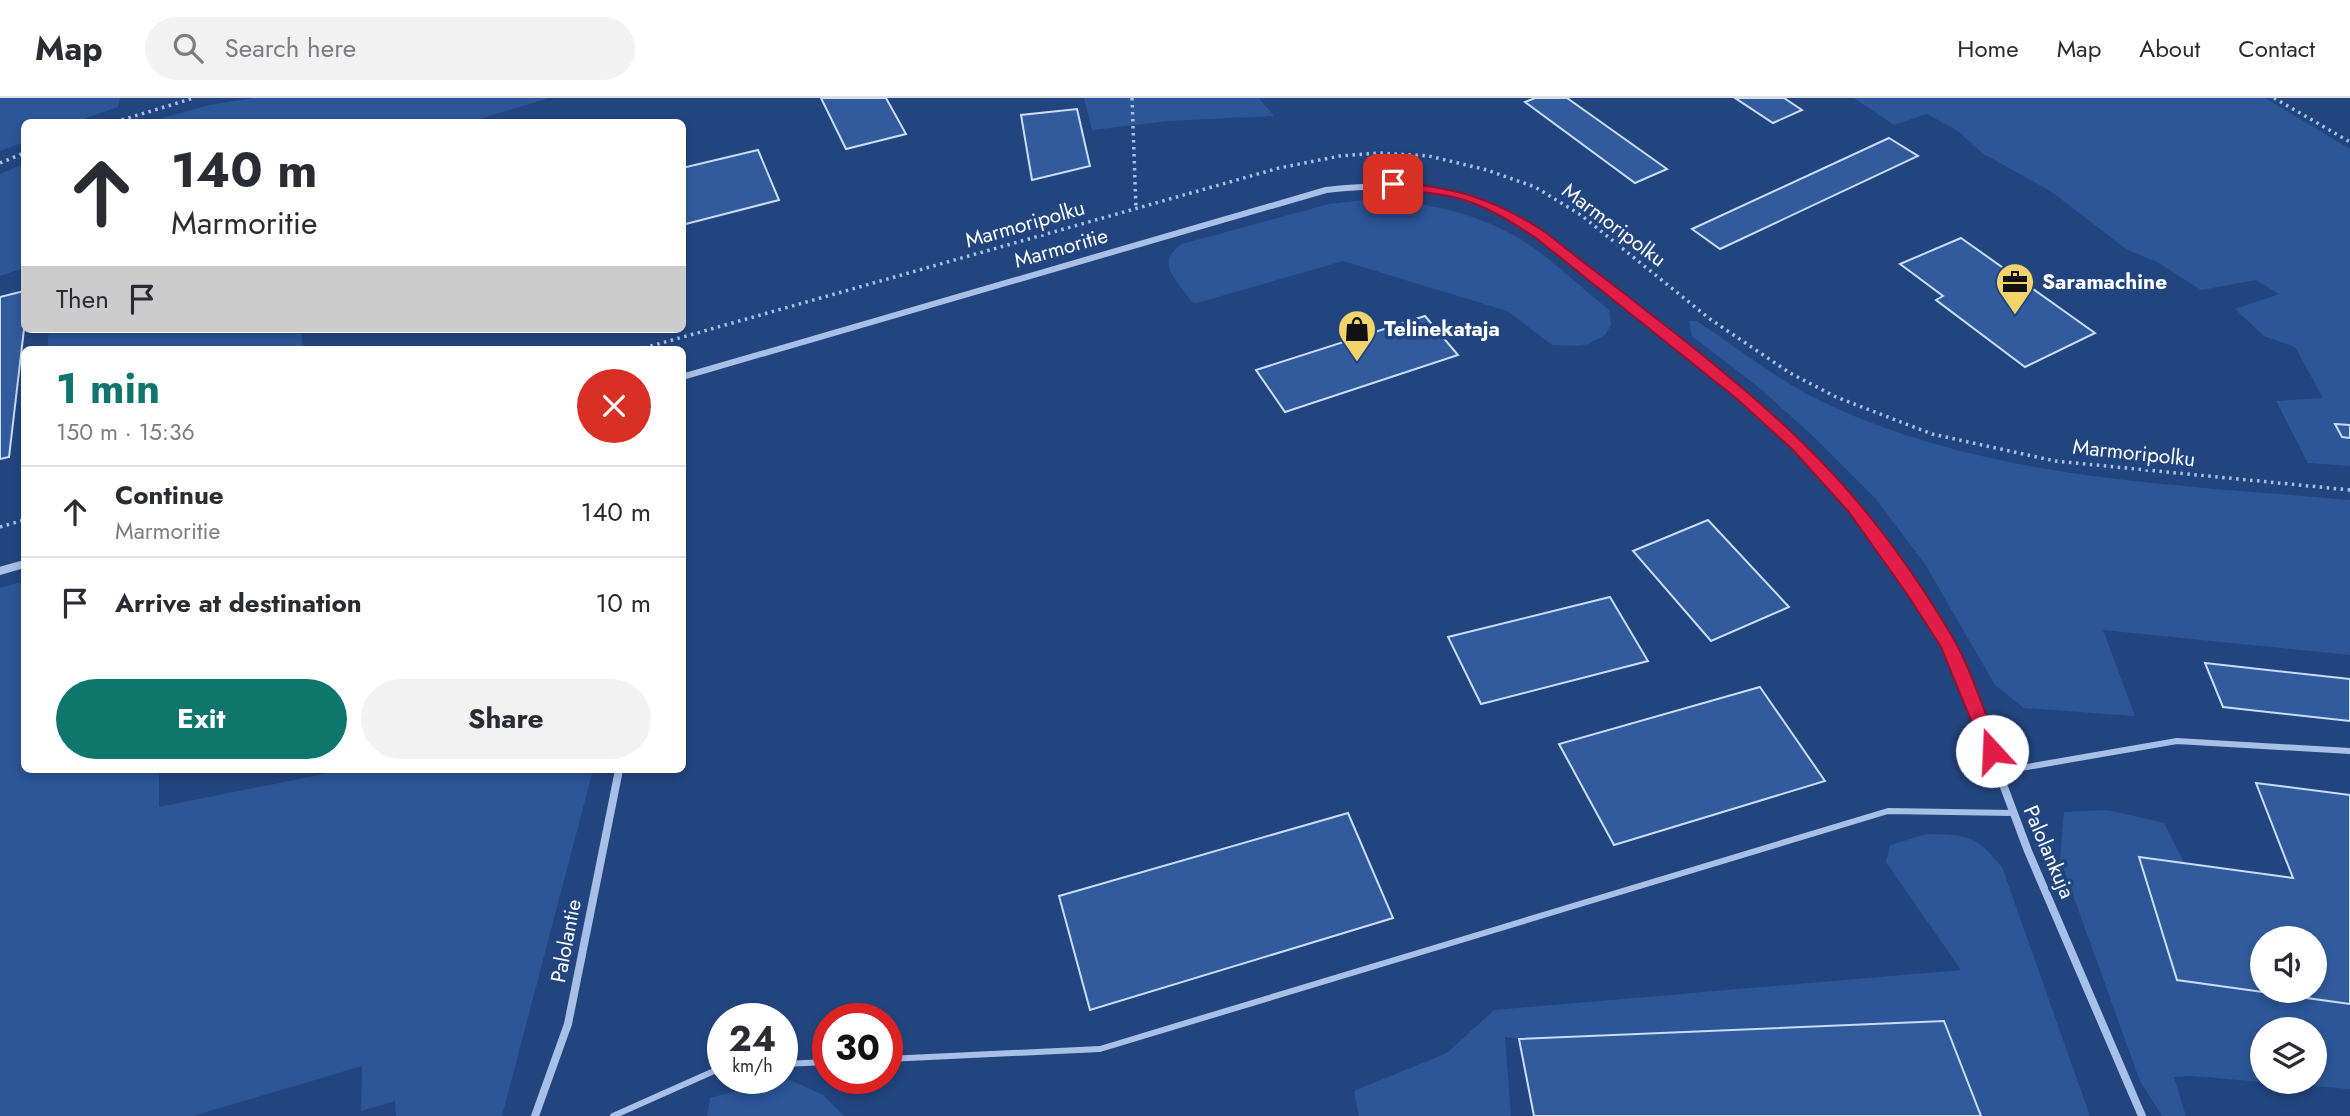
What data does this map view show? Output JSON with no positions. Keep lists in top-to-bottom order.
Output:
{
  "streets": {
    "street": ["Marmoritie", "Palolankuja", "Palolantie"],
    "path": ["Marmoripolku"]
  },
  "crossings": [
    ["Marmoritie", "Palolankuja"]
  ],
  "places": {
    "office": ["Saramachine"],
    "shop": ["Telinekataja"]
  },
  "page": {
    "header": "Map",
    "search": "Search here",
    "nav": [
      "Home",
      "Map",
      "About",
      "Contact"
    ],
    "turn": ["140 m", "Marmoritie"],
    "then": "Then",
    "heading": ["1 min", "150 m · 15:36"],
    "list": [
      {
        "name": "Continue",
        "note": "Marmoritie",
        "value": "140 m"
      },
      {
        "name": "Arrive at destination",
        "value": "10 m"
      }
    ],
    "buttons": ["Exit", "Share"],
    "speed": "24 km/h",
    "limit": "30"
  }
}
